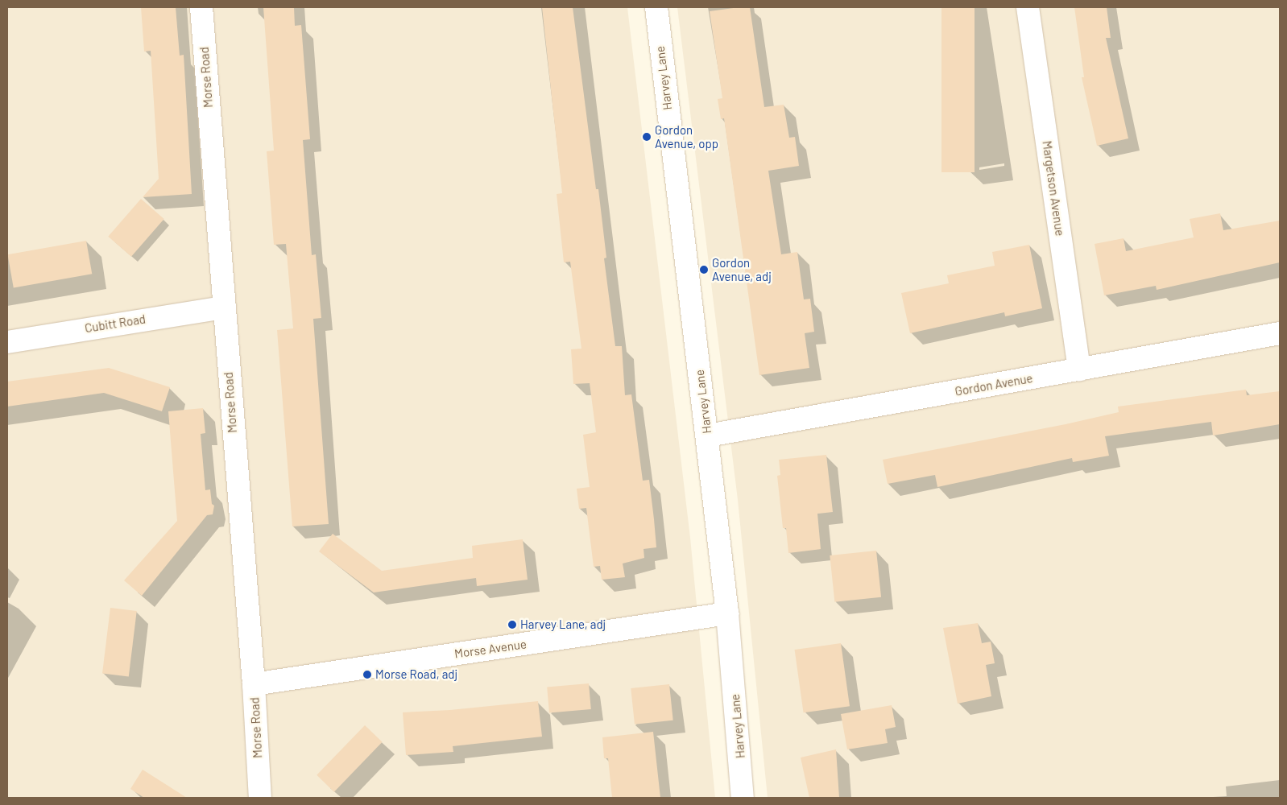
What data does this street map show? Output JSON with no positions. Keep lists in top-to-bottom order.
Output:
{
  "streets": {
    "street": [
      "Morse Road",
      "Harvey Lane",
      "Margetson Avenue",
      "Cubitt Road",
      "Gordon Avenue",
      "Morse Avenue"
    ]
  },
  "crossings": [
    ["Morse Road", "Cubitt Road"],
    ["Morse Road", "Morse Avenue"],
    ["Harvey Lane", "Gordon Avenue"],
    ["Harvey Lane", "Morse Avenue"],
    ["Margetson Avenue", "Gordon Avenue"]
  ],
  "places": [
    "Gordon Avenue, opp",
    "Gordon Avenue, adj",
    "Harvey Lane, adj",
    "Morse Road, adj"
  ]
}
